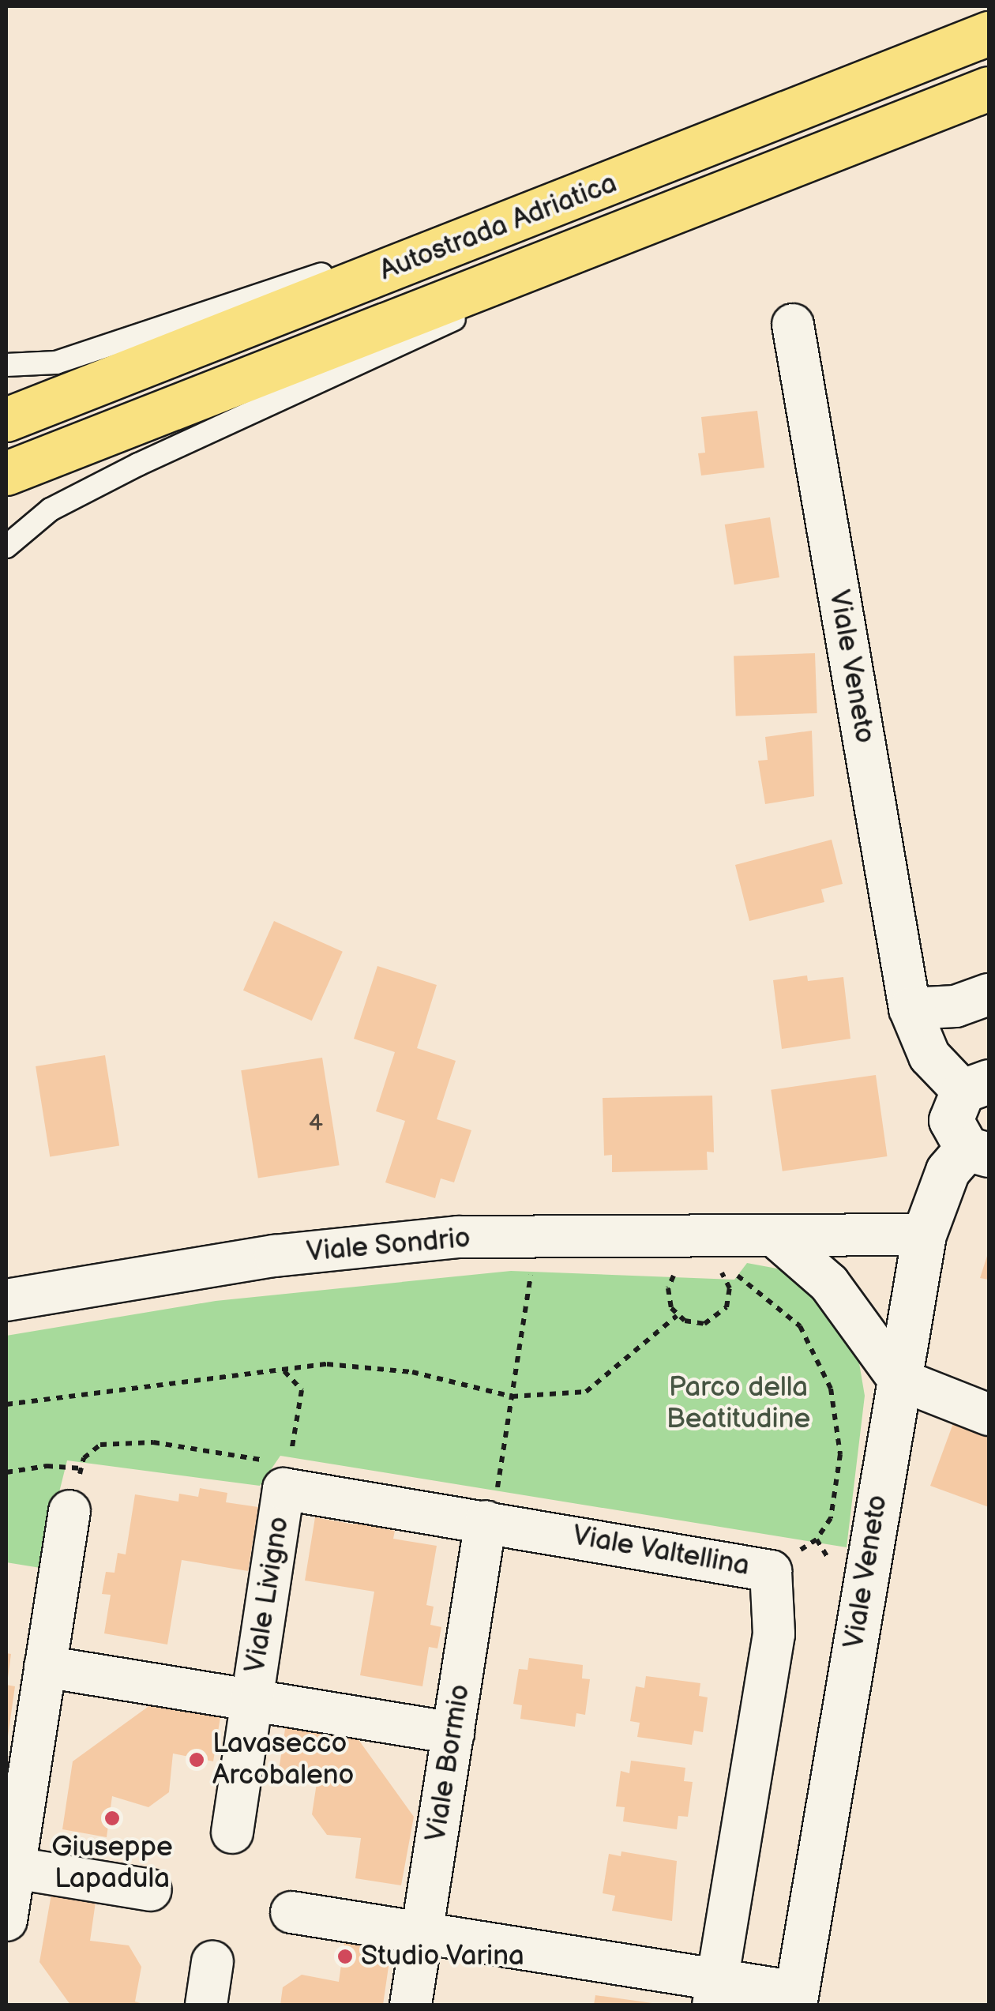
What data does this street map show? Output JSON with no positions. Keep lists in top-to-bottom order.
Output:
{
  "streets": {
    "highway": ["Autostrada Adriatica"],
    "main road": ["Viale Veneto"],
    "street": [
      "Viale Sondrio",
      "Viale Valtellina",
      "Viale Livigno",
      "Viale Bormio"
    ]
  },
  "crossings": [
    ["Viale Veneto", "Viale Sondrio"],
    ["Viale Valtellina", "Viale Livigno"],
    ["Viale Valtellina", "Viale Bormio"],
    ["Viale Livigno", "Viale Bormio"]
  ],
  "parks": ["Parco della Beatitudine"],
  "places": ["Lavasecco Arcobaleno", "Giuseppe Lapadula", "Studio Varina"],
  "house_numbers": ["4"]
}
